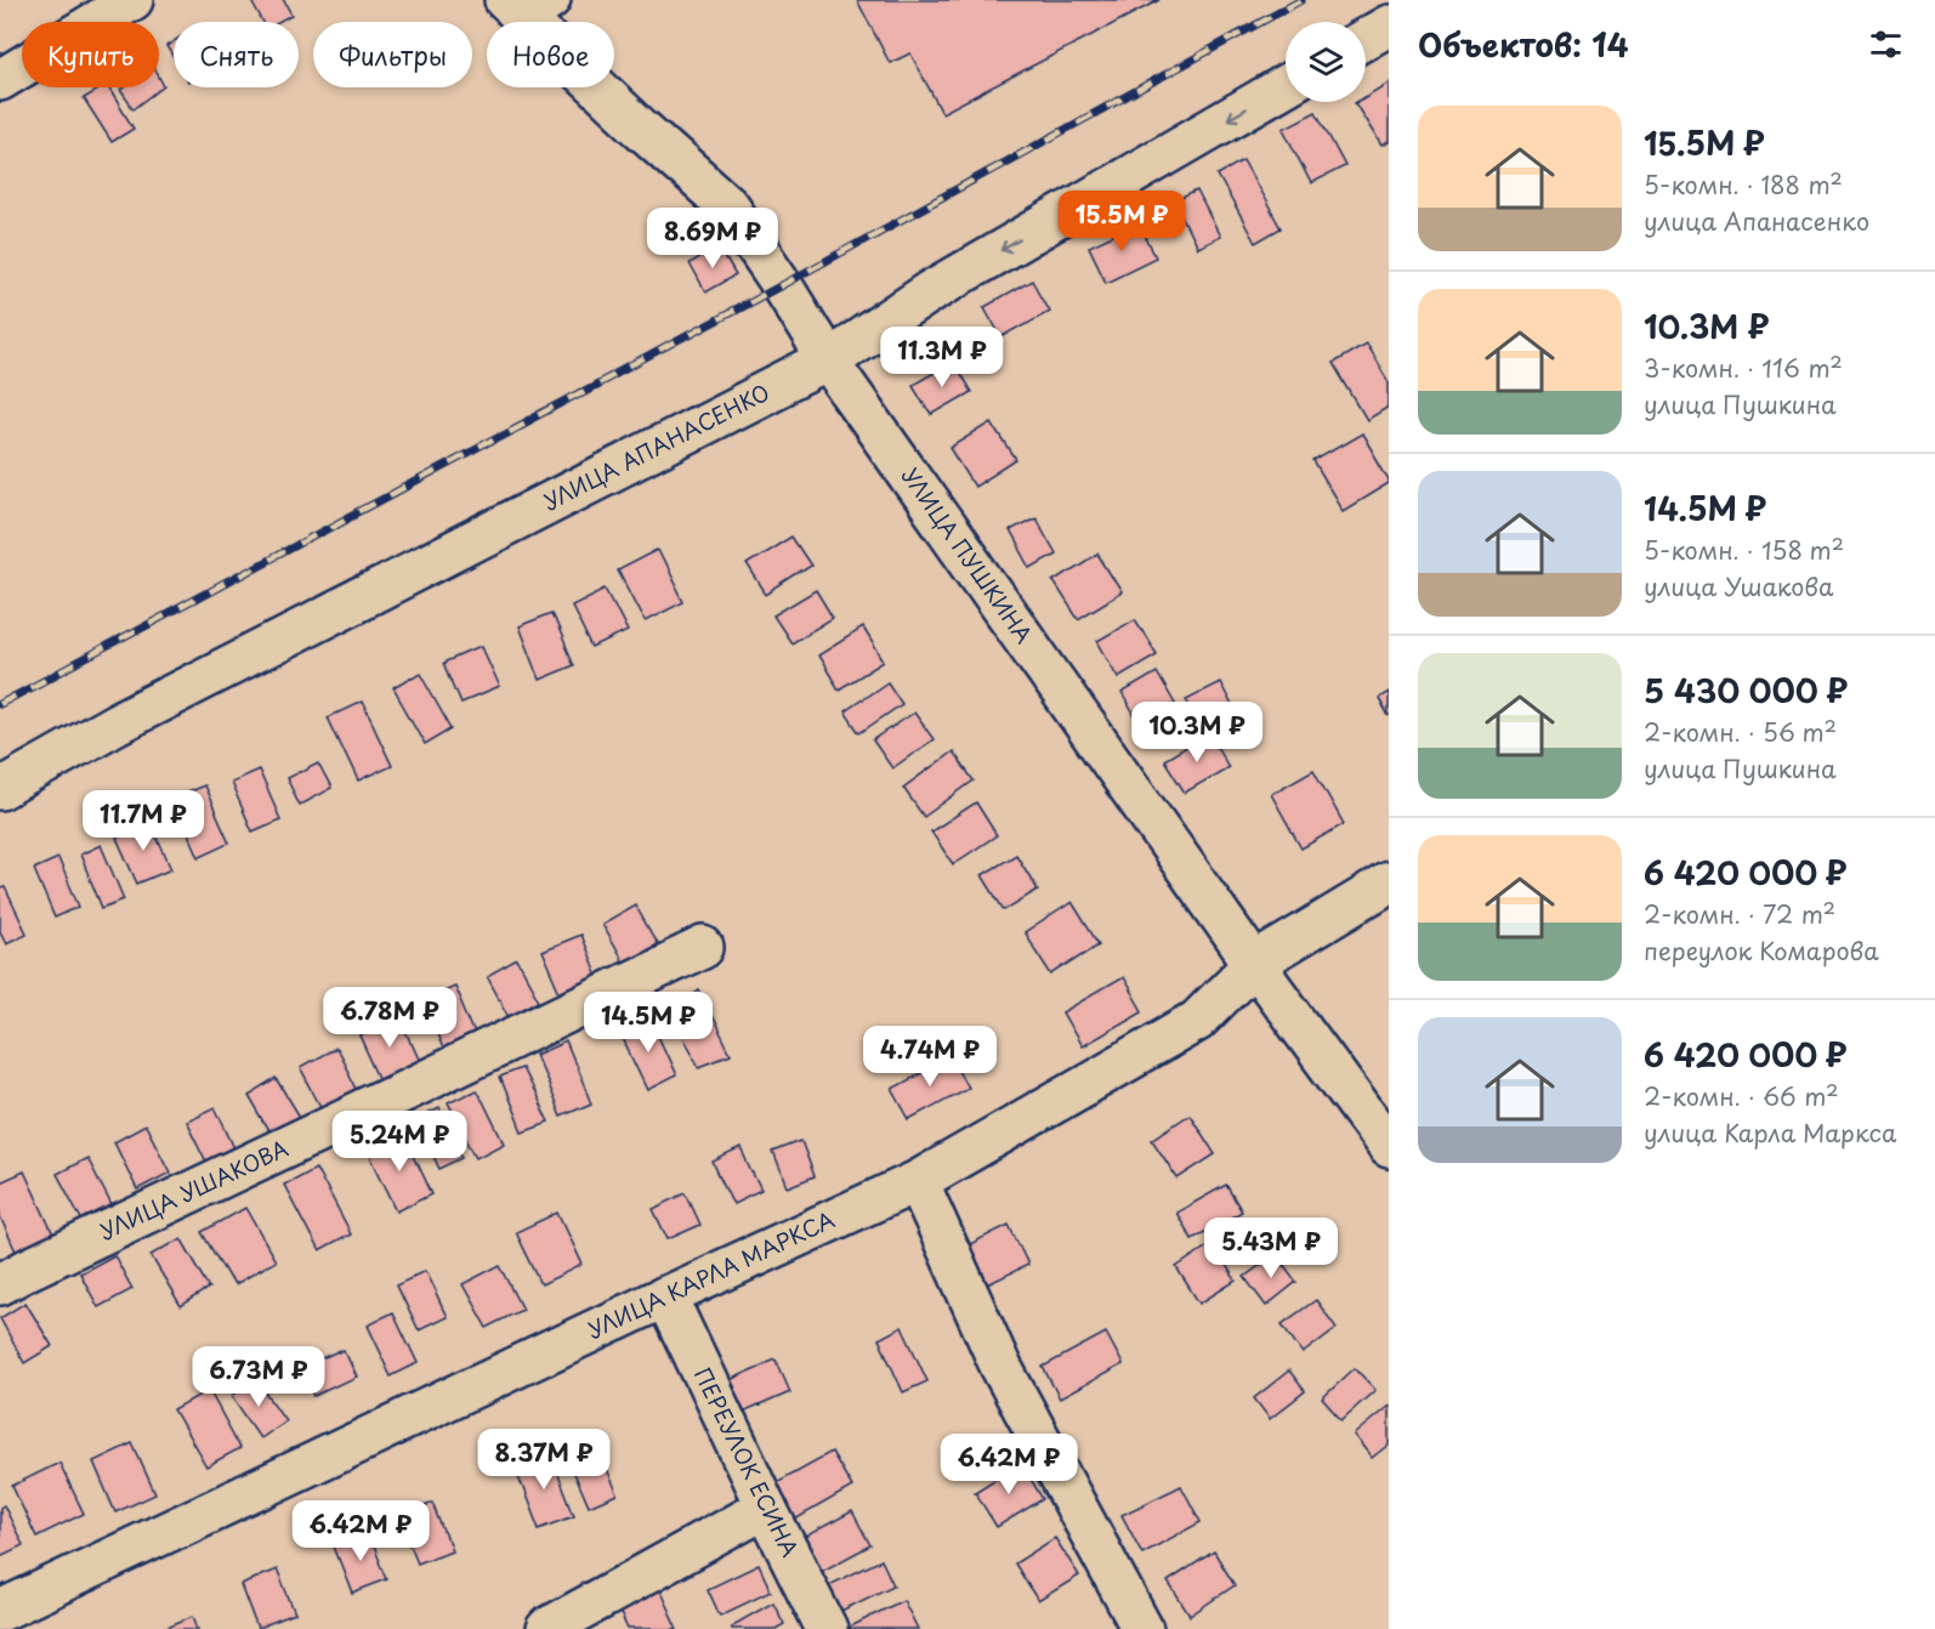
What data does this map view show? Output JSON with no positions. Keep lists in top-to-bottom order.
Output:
{
  "streets": {
    "street": [
      "УЛИЦА АПАНАСЕНКО",
      "УЛИЦА ПУШКИНА",
      "УЛИЦА УШАКОВА",
      "УЛИЦА КАРЛА МАРКСА",
      "ПЕРЕУЛОК ЕСИНА"
    ]
  },
  "crossings": [
    ["УЛИЦА АПАНАСЕНКО", "УЛИЦА ПУШКИНА"],
    ["УЛИЦА ПУШКИНА", "УЛИЦА КАРЛА МАРКСА"],
    ["УЛИЦА КАРЛА МАРКСА", "ПЕРЕУЛОК ЕСИНА"]
  ],
  "one_way": ["УЛИЦА АПАНАСЕНКО"],
  "page": {
    "heading": "Объектов: 14",
    "chip": [
      "Купить",
      "Снять",
      "Фильтры",
      "Новое"
    ],
    "list": [
      {
        "name": "15.5M ₽",
        "note": "5-комн. · 188 m² · улица Апанасенко"
      },
      {
        "name": "10.3M ₽",
        "note": "3-комн. · 116 m² · улица Пушкина"
      },
      {
        "name": "14.5M ₽",
        "note": "5-комн. · 158 m² · улица Ушакова"
      },
      {
        "name": "5 430 000 ₽",
        "note": "2-комн. · 56 m² · улица Пушкина"
      },
      {
        "name": "6 420 000 ₽",
        "note": "2-комн. · 72 m² · переулок Комарова"
      },
      {
        "name": "6 420 000 ₽",
        "note": "2-комн. · 66 m² · улица Карла Маркса"
      }
    ],
    "price": [
      "15.5M ₽",
      "8.69M ₽",
      "11.3M ₽",
      "10.3M ₽",
      "11.7M ₽",
      "6.78M ₽",
      "14.5M ₽",
      "4.74M ₽",
      "5.24M ₽",
      "5.43M ₽",
      "6.73M ₽",
      "8.37M ₽",
      "6.42M ₽",
      "6.42M ₽"
    ]
  }
}
